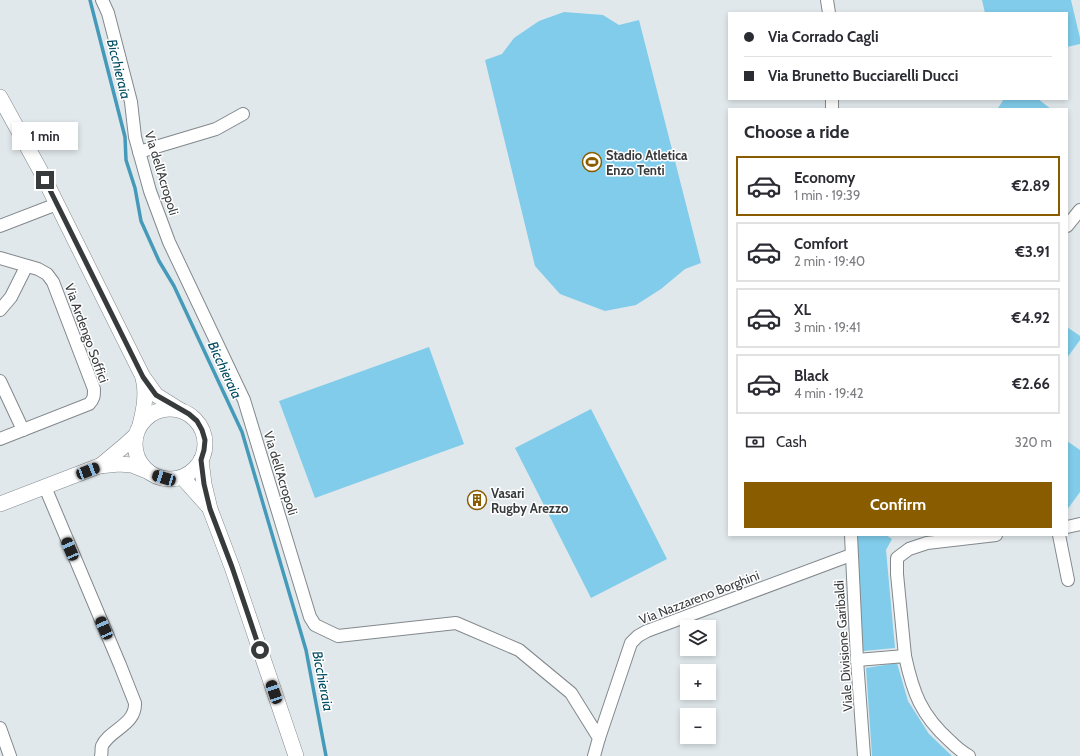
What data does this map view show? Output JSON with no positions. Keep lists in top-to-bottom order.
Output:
{
  "streets": {
    "street": [
      "Via dell'Acropoli",
      "Via Ardengo Soffici",
      "Via Nazzareno Borghini",
      "Viale Divisione Garibaldi"
    ]
  },
  "crossings": [
    ["Via dell'Acropoli", "Via Nazzareno Borghini"],
    ["Via Nazzareno Borghini", "Viale Divisione Garibaldi"]
  ],
  "water": ["Bicchieraia"],
  "places": {
    "sports": ["Stadio Atletica Enzo Tenti"],
    "building": ["Vasari Rugby Arezzo"]
  },
  "page": {
    "banner": ["Via Corrado Cagli", "Via Brunetto Bucciarelli Ducci"],
    "heading": "Choose a ride",
    "bubble": "1 min",
    "list": [
      {
        "name": "Economy",
        "note": "1 min · 19:39",
        "value": "€2.89"
      },
      {
        "name": "Comfort",
        "note": "2 min · 19:40",
        "value": "€3.91"
      },
      {
        "name": "XL",
        "note": "3 min · 19:41",
        "value": "€4.92"
      },
      {
        "name": "Black",
        "note": "4 min · 19:42",
        "value": "€2.66"
      }
    ],
    "pay": ["Cash", "320 m"],
    "buttons": "Confirm",
    "map_buttons": ["+", "−"]
  }
}
